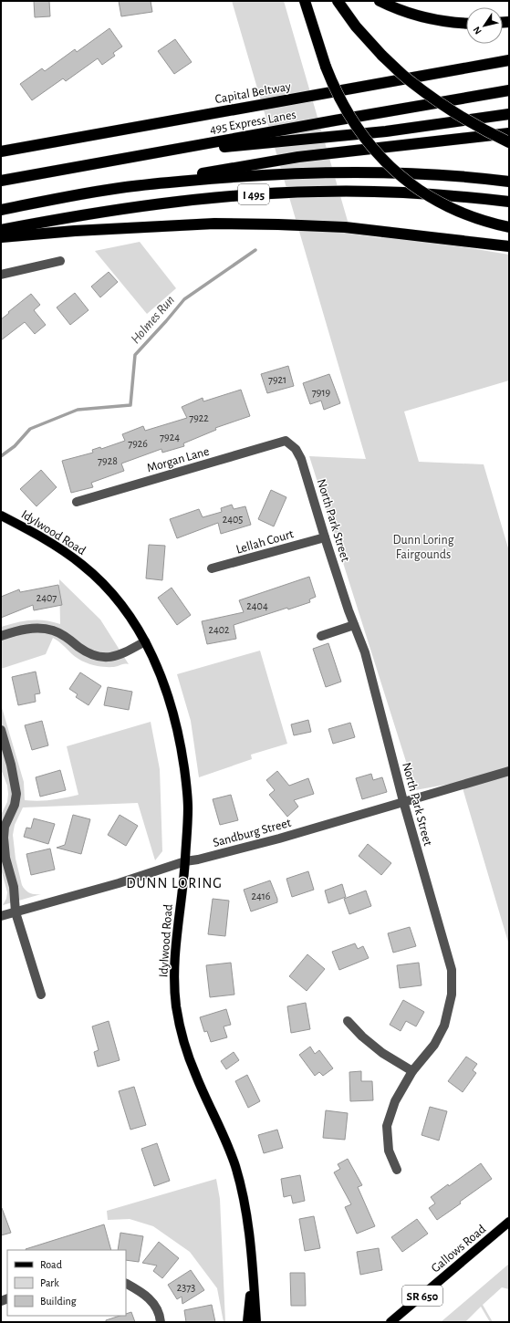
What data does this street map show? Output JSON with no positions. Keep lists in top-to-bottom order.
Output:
{
  "streets": {
    "highway": ["Capital Beltway", "495 Express Lanes", "I 495"],
    "main road": ["Idylwood Road", "Gallows Road", "SR 650"],
    "street": [
      "Morgan Lane",
      "North Park Street",
      "Lellah Court",
      "Sandburg Street"
    ]
  },
  "crossings": [
    ["Morgan Lane", "North Park Street"],
    ["North Park Street", "Lellah Court"],
    ["North Park Street", "Sandburg Street"],
    ["Idylwood Road", "Sandburg Street"]
  ],
  "districts": ["DUNN LORING"],
  "water": ["Holmes Run"],
  "parks": ["Dunn Loring Fairgounds"],
  "house_numbers": [
    "7921",
    "7919",
    "7922",
    "7924",
    "7926",
    "7928",
    "2405",
    "2407",
    "2404",
    "2402",
    "2416",
    "2373"
  ],
  "legend": ["Road", "Park", "Building"],
  "north": "bottom left"
}
